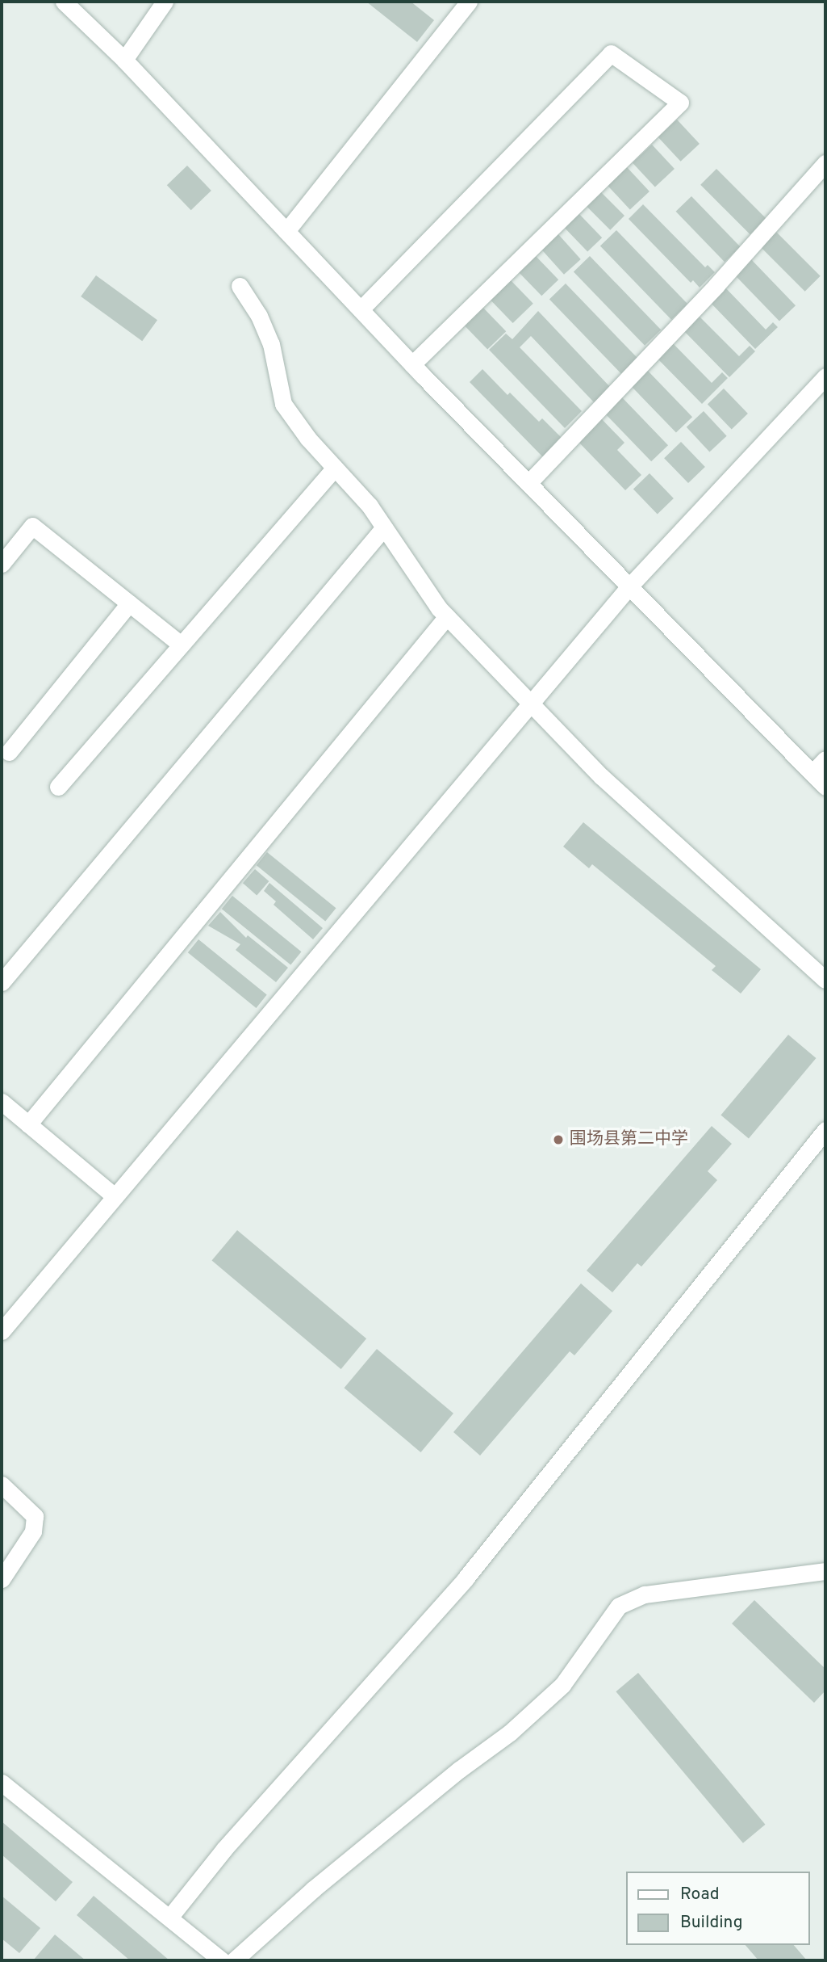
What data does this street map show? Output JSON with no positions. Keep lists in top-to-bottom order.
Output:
{
  "places": ["围场县第二中学"],
  "legend": ["Road", "Building"]
}
